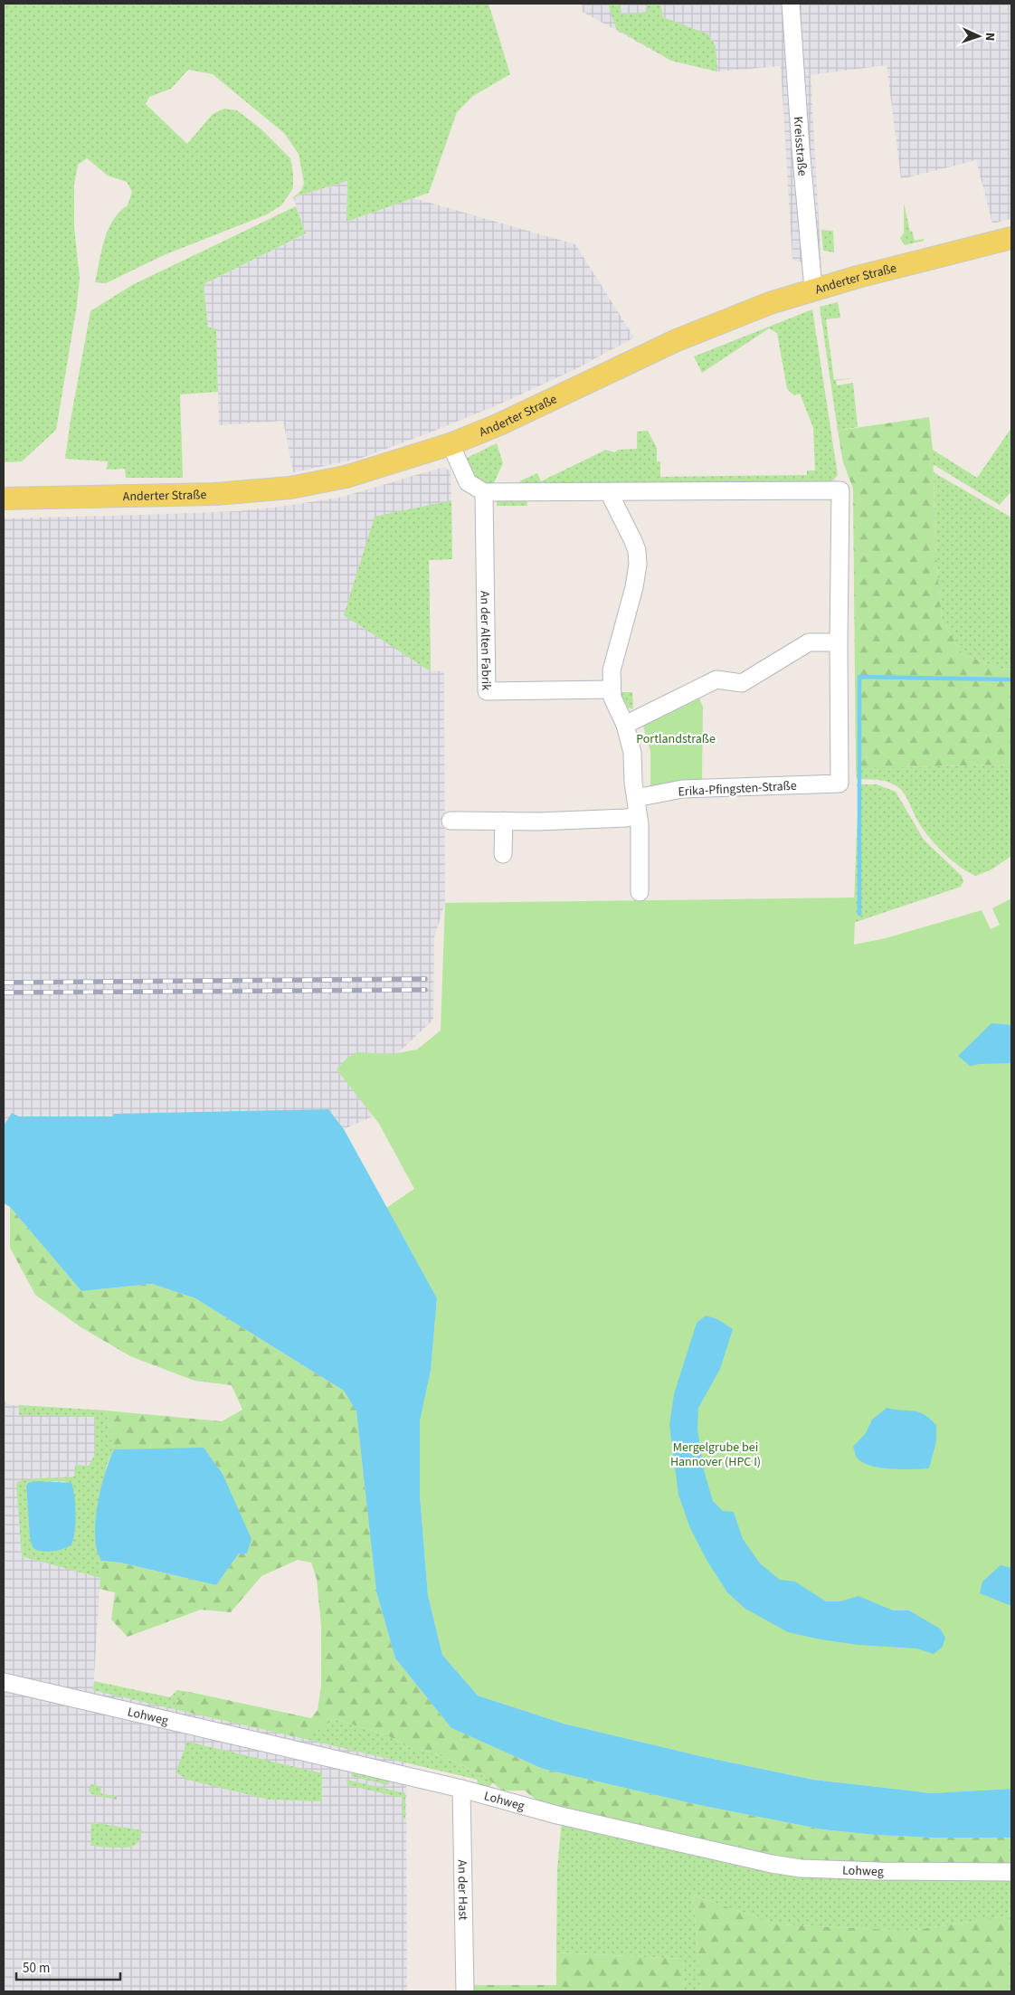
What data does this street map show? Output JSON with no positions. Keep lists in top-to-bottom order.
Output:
{
  "streets": {
    "main road": ["Anderter Straße"],
    "street": [
      "Kreisstraße",
      "An der Alten Fabrik",
      "Erika-Pfingsten-Straße",
      "Lohweg",
      "An der Hast"
    ]
  },
  "crossings": [
    ["Kreisstraße", "Anderter Straße"],
    ["Lohweg", "An der Hast"]
  ],
  "parks": ["Portlandstraße", "Mergelgrube bei Hannover (HPC I)"],
  "scale_bar": "50 m",
  "north": "right"
}
